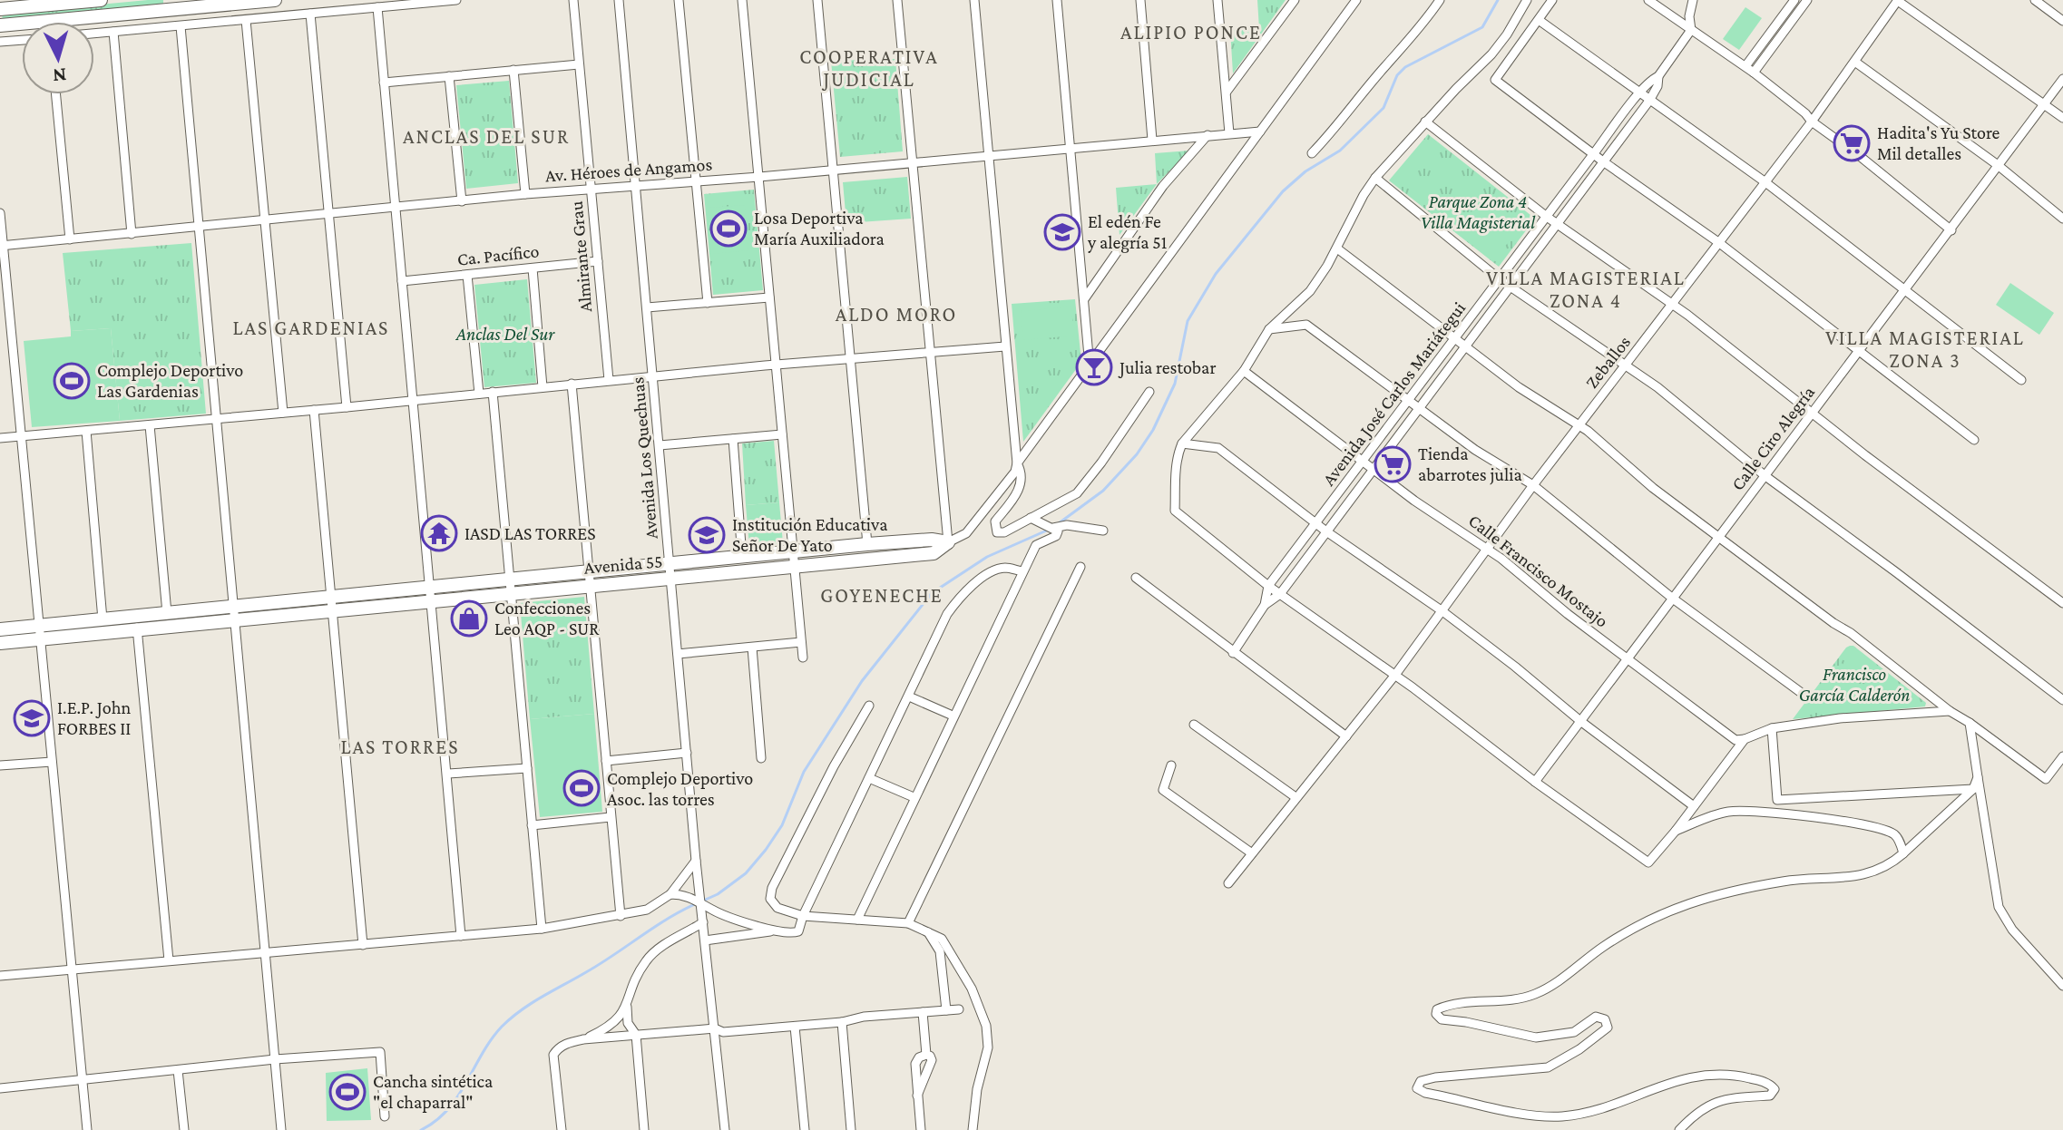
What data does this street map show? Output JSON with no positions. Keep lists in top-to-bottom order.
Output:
{
  "streets": {
    "street": [
      "Av. Héroes de Angamos",
      "Ca. Pacífico",
      "Almirante Grau",
      "Zeballos",
      "Avenida José Carlos Mariátegui",
      "Calle Ciro Alegría",
      "Avenida Los Quechuas",
      "Avenida 55",
      "Calle Francisco Mostajo"
    ]
  },
  "crossings": [
    ["Av. Héroes de Angamos", "Almirante Grau"],
    ["Av. Héroes de Angamos", "Avenida Los Quechuas"],
    ["Ca. Pacífico", "Almirante Grau"],
    ["Zeballos", "Calle Francisco Mostajo"],
    ["Avenida José Carlos Mariátegui", "Calle Francisco Mostajo"],
    ["Calle Ciro Alegría", "Calle Francisco Mostajo"],
    ["Avenida Los Quechuas", "Avenida 55"]
  ],
  "districts": [
    "ALIPIO PONCE",
    "COOPERATIVA JUDICIAL",
    "ANCLAS DEL SUR",
    "VILLA MAGISTERIAL ZONA 4",
    "ALDO MORO",
    "LAS GARDENIAS",
    "VILLA MAGISTERIAL ZONA 3",
    "GOYENECHE",
    "LAS TORRES"
  ],
  "parks": ["Parque Zona 4 Villa Magisterial", "Anclas Del Sur", "Francisco García Calderón"],
  "places": {
    "supermarket": ["Hadita's Yu Store Mil detalles", "Tienda abarrotes julia"],
    "sports": [
      "Losa Deportiva María Auxiliadora",
      "Complejo Deportivo Las Gardenias",
      "Complejo Deportivo Asoc. las torres",
      "Cancha sintética \"el chaparral\""
    ],
    "school or university": ["El edén Fe y alegría 51", "Institución Educativa Señor De Yato", "I.E.P. John FORBES II"],
    "bar": ["Julia restobar"],
    "temple": ["IASD LAS TORRES"],
    "shop": ["Confecciones Leo AQP - SUR"]
  },
  "north": "bottom"
}
